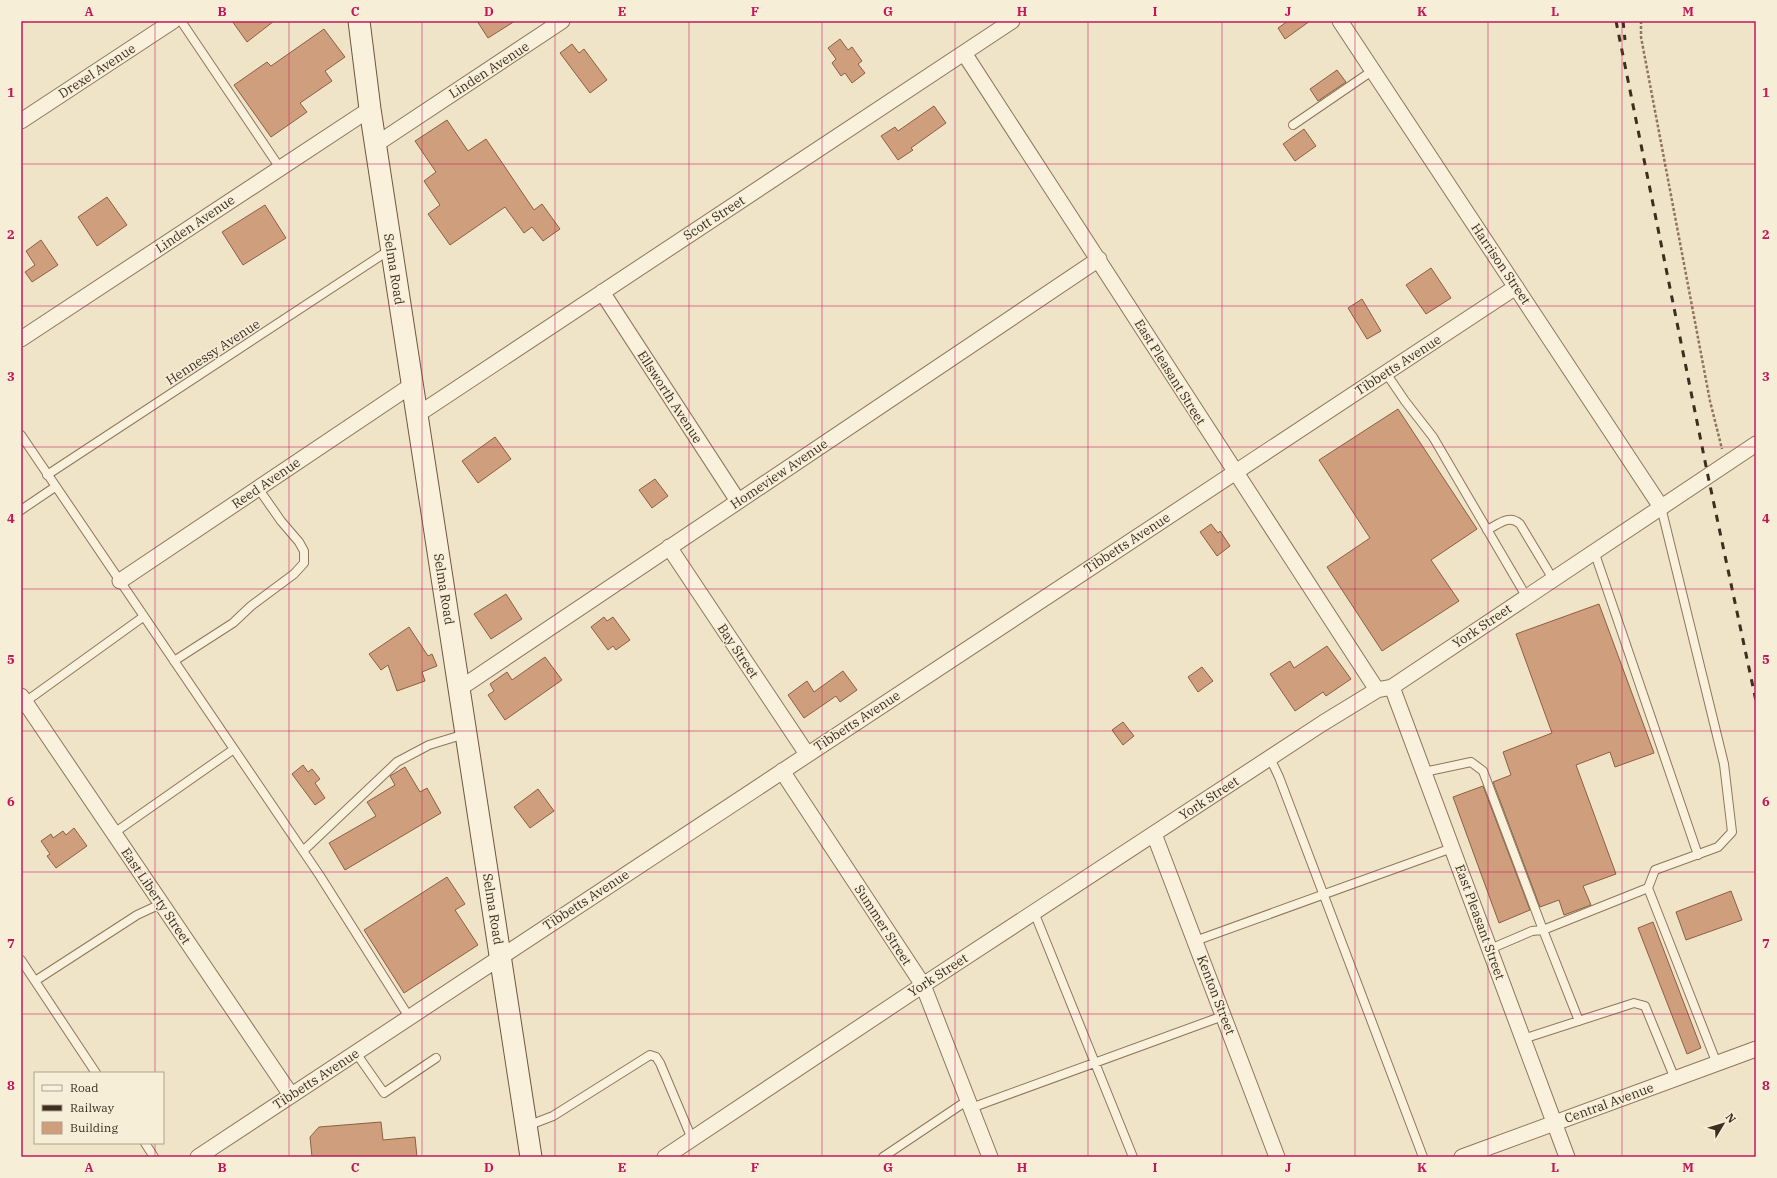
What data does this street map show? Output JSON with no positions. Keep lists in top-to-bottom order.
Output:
{
  "streets": {
    "street": [
      "Linden Avenue",
      "Drexel Avenue",
      "Scott Street",
      "Harrison Street",
      "Selma Road",
      "Tibbetts Avenue",
      "East Pleasant Street",
      "Ellsworth Avenue",
      "Homeview Avenue",
      "Reed Avenue",
      "York Street",
      "Bay Street",
      "East Liberty Street",
      "Summer Street",
      "Kenton Street",
      "Central Avenue"
    ],
    "lane": ["Hennessy Avenue"]
  },
  "crossings": [
    ["Linden Avenue", "Selma Road"],
    ["Scott Street", "Selma Road"],
    ["Scott Street", "East Pleasant Street"],
    ["Scott Street", "Ellsworth Avenue"],
    ["Harrison Street", "Tibbetts Avenue"],
    ["Harrison Street", "York Street"],
    ["Selma Road", "Hennessy Avenue"],
    ["Selma Road", "Tibbetts Avenue"],
    ["Selma Road", "Homeview Avenue"],
    ["Selma Road", "Reed Avenue"],
    ["Tibbetts Avenue", "East Pleasant Street"],
    ["Tibbetts Avenue", "Bay Street"],
    ["Tibbetts Avenue", "East Liberty Street"],
    ["Tibbetts Avenue", "Summer Street"],
    ["East Pleasant Street", "Homeview Avenue"],
    ["East Pleasant Street", "York Street"],
    ["East Pleasant Street", "Central Avenue"],
    ["Ellsworth Avenue", "Homeview Avenue"],
    ["Homeview Avenue", "Bay Street"],
    ["York Street", "Summer Street"],
    ["York Street", "Kenton Street"]
  ],
  "legend": ["Road", "Railway", "Building"],
  "north": "top right",
  "grid": {
    "columns": [
      "A",
      "B",
      "C",
      "D",
      "E",
      "F",
      "G",
      "H",
      "I",
      "J",
      "K",
      "L",
      "M"
    ],
    "rows": [
      "1",
      "2",
      "3",
      "4",
      "5",
      "6",
      "7",
      "8"
    ]
  }
}
